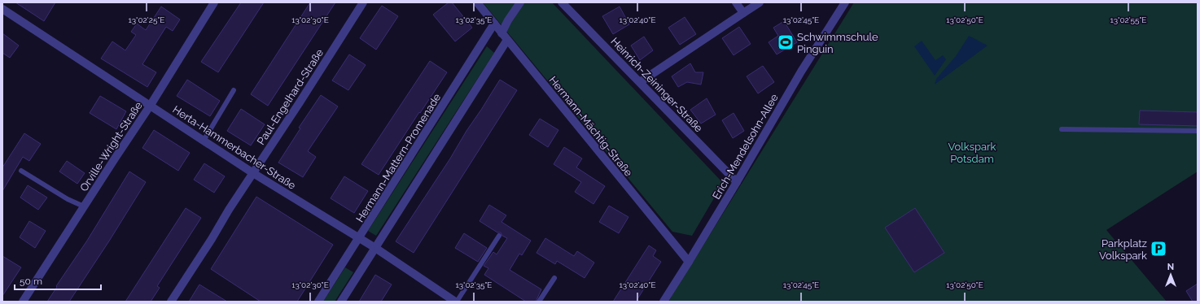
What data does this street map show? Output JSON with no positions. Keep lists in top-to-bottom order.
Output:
{
  "streets": {
    "street": [
      "Heinrich-Zeininger-Straße",
      "Paul-Engelhard-Straße",
      "Hermann-Mächtig-Straße",
      "Orville-Wright-Straße",
      "Erich-Mendelsohn-Allee",
      "Herta-Hammerbacher-Straße",
      "Hermann-Mattern-Promenade"
    ]
  },
  "crossings": [
    ["Heinrich-Zeininger-Straße", "Erich-Mendelsohn-Allee"],
    ["Paul-Engelhard-Straße", "Herta-Hammerbacher-Straße"],
    ["Hermann-Mächtig-Straße", "Erich-Mendelsohn-Allee"],
    ["Hermann-Mächtig-Straße", "Hermann-Mattern-Promenade"],
    ["Orville-Wright-Straße", "Herta-Hammerbacher-Straße"],
    ["Herta-Hammerbacher-Straße", "Hermann-Mattern-Promenade"]
  ],
  "parks": ["Volkspark Potsdam"],
  "places": {
    "sports": ["Schwimmschule Pinguin"],
    "parking": ["Parkplatz Volkspark"]
  },
  "scale_bar": "50 m",
  "north": "top",
  "coordinates": [
    "13°02'25\"E",
    "13°02'30\"E",
    "13°02'35\"E",
    "13°02'40\"E",
    "13°02'45\"E",
    "13°02'50\"E",
    "13°02'55\"E"
  ]
}
